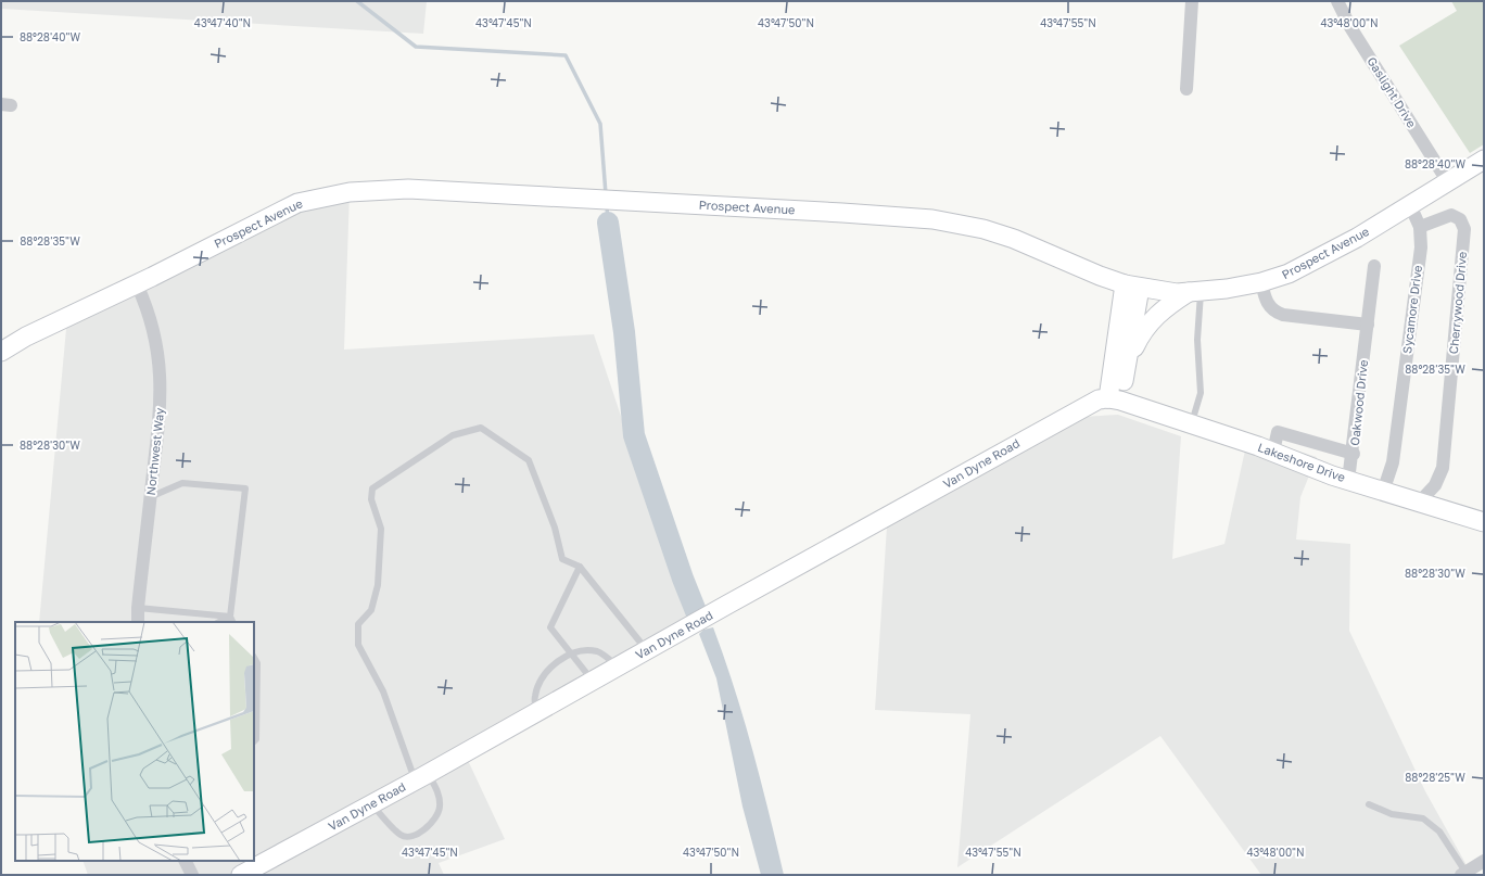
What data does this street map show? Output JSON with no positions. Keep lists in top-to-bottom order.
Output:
{
  "streets": {
    "street": [
      "Gaslight Drive",
      "Prospect Avenue",
      "Cherrywood Drive",
      "Sycamore Drive",
      "Oakwood Drive",
      "Northwest Way",
      "Lakeshore Drive",
      "Van Dyne Road"
    ]
  },
  "crossings": [
    ["Gaslight Drive", "Prospect Avenue"],
    ["Prospect Avenue", "Sycamore Drive"],
    ["Prospect Avenue", "Northwest Way"],
    ["Cherrywood Drive", "Sycamore Drive"],
    ["Cherrywood Drive", "Lakeshore Drive"],
    ["Sycamore Drive", "Lakeshore Drive"],
    ["Oakwood Drive", "Lakeshore Drive"],
    ["Lakeshore Drive", "Van Dyne Road"]
  ],
  "coordinates": [
    "43°47'40\"N",
    "43°47'45\"N",
    "43°47'50\"N",
    "43°47'55\"N",
    "43°48'00\"N",
    "88°28'40\"W",
    "88°28'35\"W",
    "88°28'30\"W",
    "88°28'25\"W"
  ]
}
